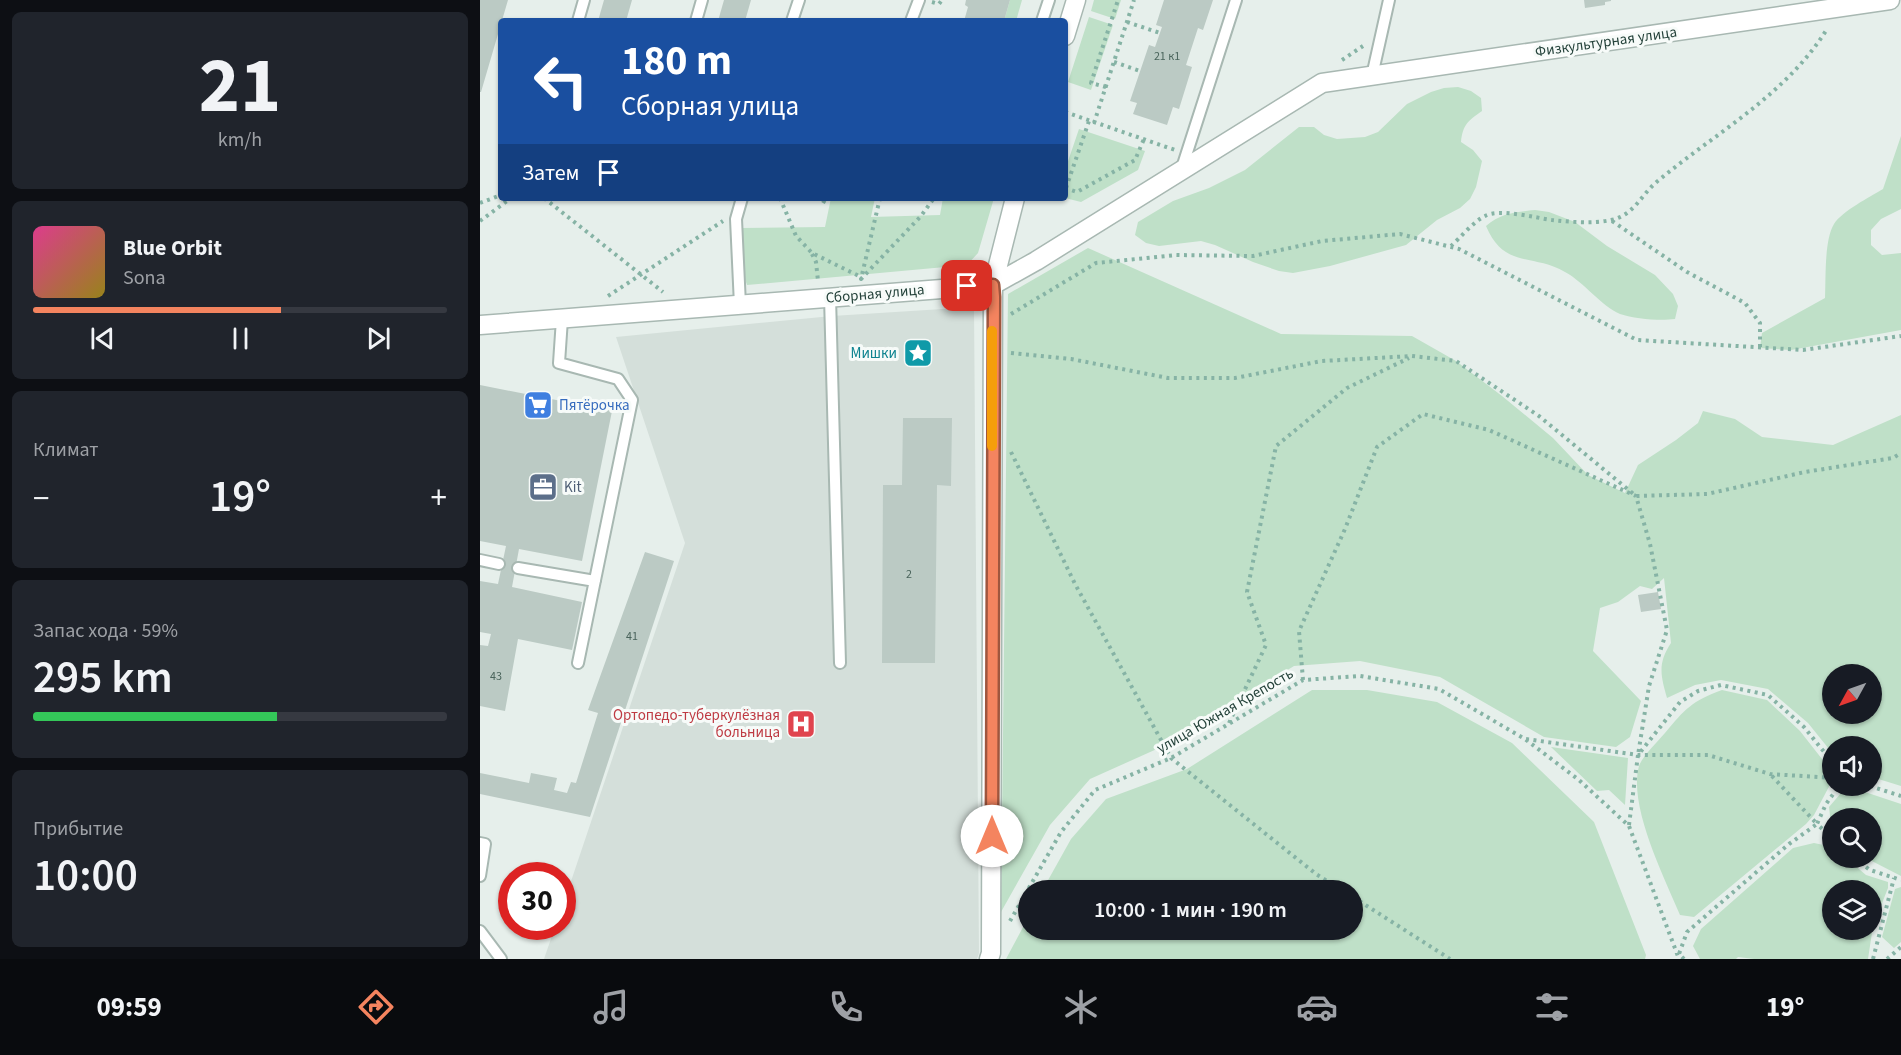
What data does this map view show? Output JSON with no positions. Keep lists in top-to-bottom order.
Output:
{
  "streets": {
    "street": ["Физкультурная улица", "Сборная улица"],
    "path": ["улица Южная Крепость"]
  },
  "crossings": [
    ["Физкультурная улица", "Сборная улица"]
  ],
  "places": {
    "place": ["Мишки"],
    "supermarket": ["Пятёрочка"],
    "office": ["Kit"],
    "hospital": ["Ортопедо-туберкулёзная больница"]
  },
  "house_numbers": [
    "21 к1",
    "2",
    "41",
    "43"
  ],
  "north": "bottom left",
  "page": {
    "tile": [
      ["21", "km/h"],
      "Климат",
      ["Запас хода · 59%", "295 km"],
      ["Прибытие", "10:00"]
    ],
    "turn": ["180 m", "Сборная улица"],
    "then": "Затем",
    "song": ["Blue Orbit", "Sona"],
    "heat": ["−", "19°", "+"],
    "limit": "30",
    "trip": "10:00 · 1 мин · 190 m",
    "tabs": ["09:59", "19°"]
  }
}
